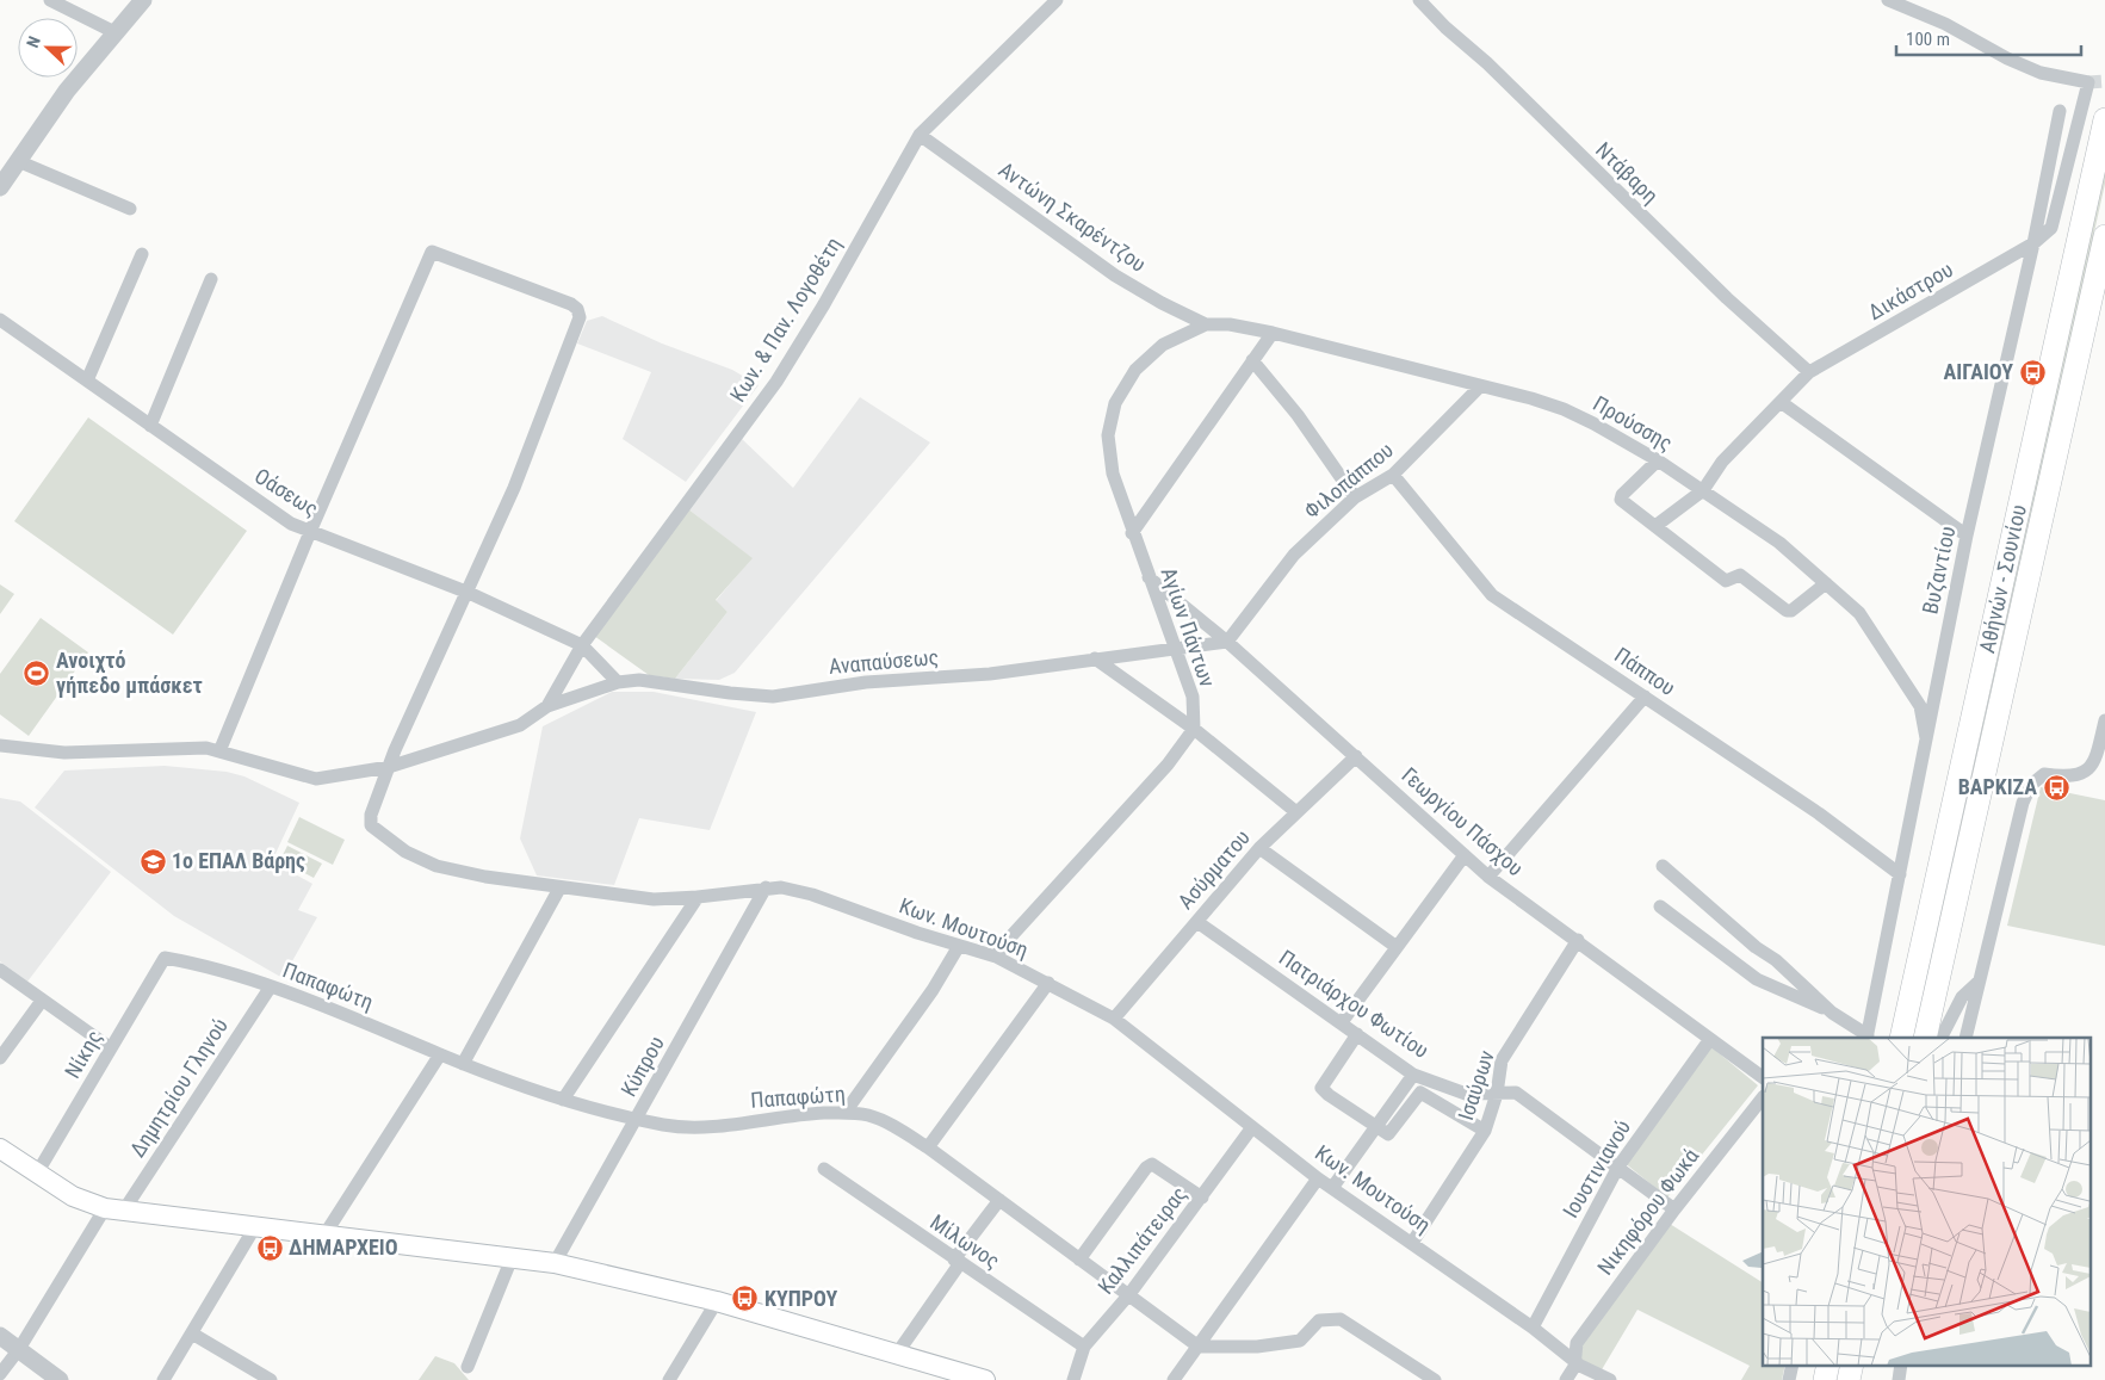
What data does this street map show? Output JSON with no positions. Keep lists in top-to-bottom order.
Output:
{
  "streets": {
    "main road": ["Αθήνών - Σουνίου"],
    "street": [
      "Ντάβαρη",
      "Αντώνη Σκαρέντζου",
      "Δικάστρου",
      "Κων. & Παν. Λογοθέτη",
      "Προύσσης",
      "Φιλοπάππου",
      "Οάσεως",
      "Βυζαντίου",
      "Αγίων Πάντων",
      "Αναπαύσεως",
      "Πάππου",
      "Γεωργίου Πάσχου",
      "Ασύρματου",
      "Κων. Μουτούση",
      "Παπαφώτη",
      "Πατριάρχου Φωτίου",
      "Νίκης",
      "Κύπρου",
      "Ισαύρων",
      "Δημητρίου Γληνού",
      "Ιουστινιανού",
      "Νικηφόρου Φωκά",
      "Καλλιπάτειρας",
      "Μίλωνος"
    ]
  },
  "crossings": [
    ["Ντάβαρη", "Δικάστρου"],
    ["Αντώνη Σκαρέντζου", "Κων. & Παν. Λογοθέτη"],
    ["Αντώνη Σκαρέντζου", "Προύσσης"],
    ["Αντώνη Σκαρέντζου", "Αγίων Πάντων"],
    ["Δικάστρου", "Προύσσης"],
    ["Δικάστρου", "Βυζαντίου"],
    ["Κων. & Παν. Λογοθέτη", "Οάσεως"],
    ["Κων. & Παν. Λογοθέτη", "Αναπαύσεως"],
    ["Προύσσης", "Φιλοπάππου"],
    ["Προύσσης", "Βυζαντίου"],
    ["Προύσσης", "Αγίων Πάντων"],
    ["Φιλοπάππου", "Αναπαύσεως"],
    ["Φιλοπάππου", "Πάππου"],
    ["Φιλοπάππου", "Γεωργίου Πάσχου"],
    ["Οάσεως", "Κων. Μουτούση"],
    ["Βυζαντίου", "Πάππου"],
    ["Αγίων Πάντων", "Αναπαύσεως"],
    ["Αγίων Πάντων", "Γεωργίου Πάσχου"],
    ["Αναπαύσεως", "Γεωργίου Πάσχου"],
    ["Γεωργίου Πάσχου", "Ασύρματου"],
    ["Γεωργίου Πάσχου", "Ισαύρων"],
    ["Γεωργίου Πάσχου", "Ιουστινιανού"],
    ["Ασύρματου", "Κων. Μουτούση"],
    ["Ασύρματου", "Πατριάρχου Φωτίου"],
    ["Κων. Μουτούση", "Κύπρου"],
    ["Κων. Μουτούση", "Ισαύρων"],
    ["Κων. Μουτούση", "Ιουστινιανού"],
    ["Κων. Μουτούση", "Νικηφόρου Φωκά"],
    ["Κων. Μουτούση", "Καλλιπάτειρας"],
    ["Παπαφώτη", "Νίκης"],
    ["Παπαφώτη", "Κύπρου"],
    ["Παπαφώτη", "Δημητρίου Γληνού"],
    ["Παπαφώτη", "Καλλιπάτειρας"],
    ["Πατριάρχου Φωτίου", "Ισαύρων"],
    ["Πατριάρχου Φωτίου", "Ιουστινιανού"],
    ["Πατριάρχου Φωτίου", "Νικηφόρου Φωκά"],
    ["Καλλιπάτειρας", "Μίλωνος"]
  ],
  "places": {
    "bus stop": [
      "ΑΙΓΑΙΟΥ",
      "ΒΑΡΚΙΖΑ",
      "ΔΗΜΑΡΧΕΙΟ",
      "ΚΥΠΡΟΥ"
    ],
    "sports": ["Ανοιχτό γήπεδο μπάσκετ"],
    "school or university": ["1ο ΕΠΑΛ Βάρης"]
  },
  "scale_bar": "100 m",
  "north": "left"
}
